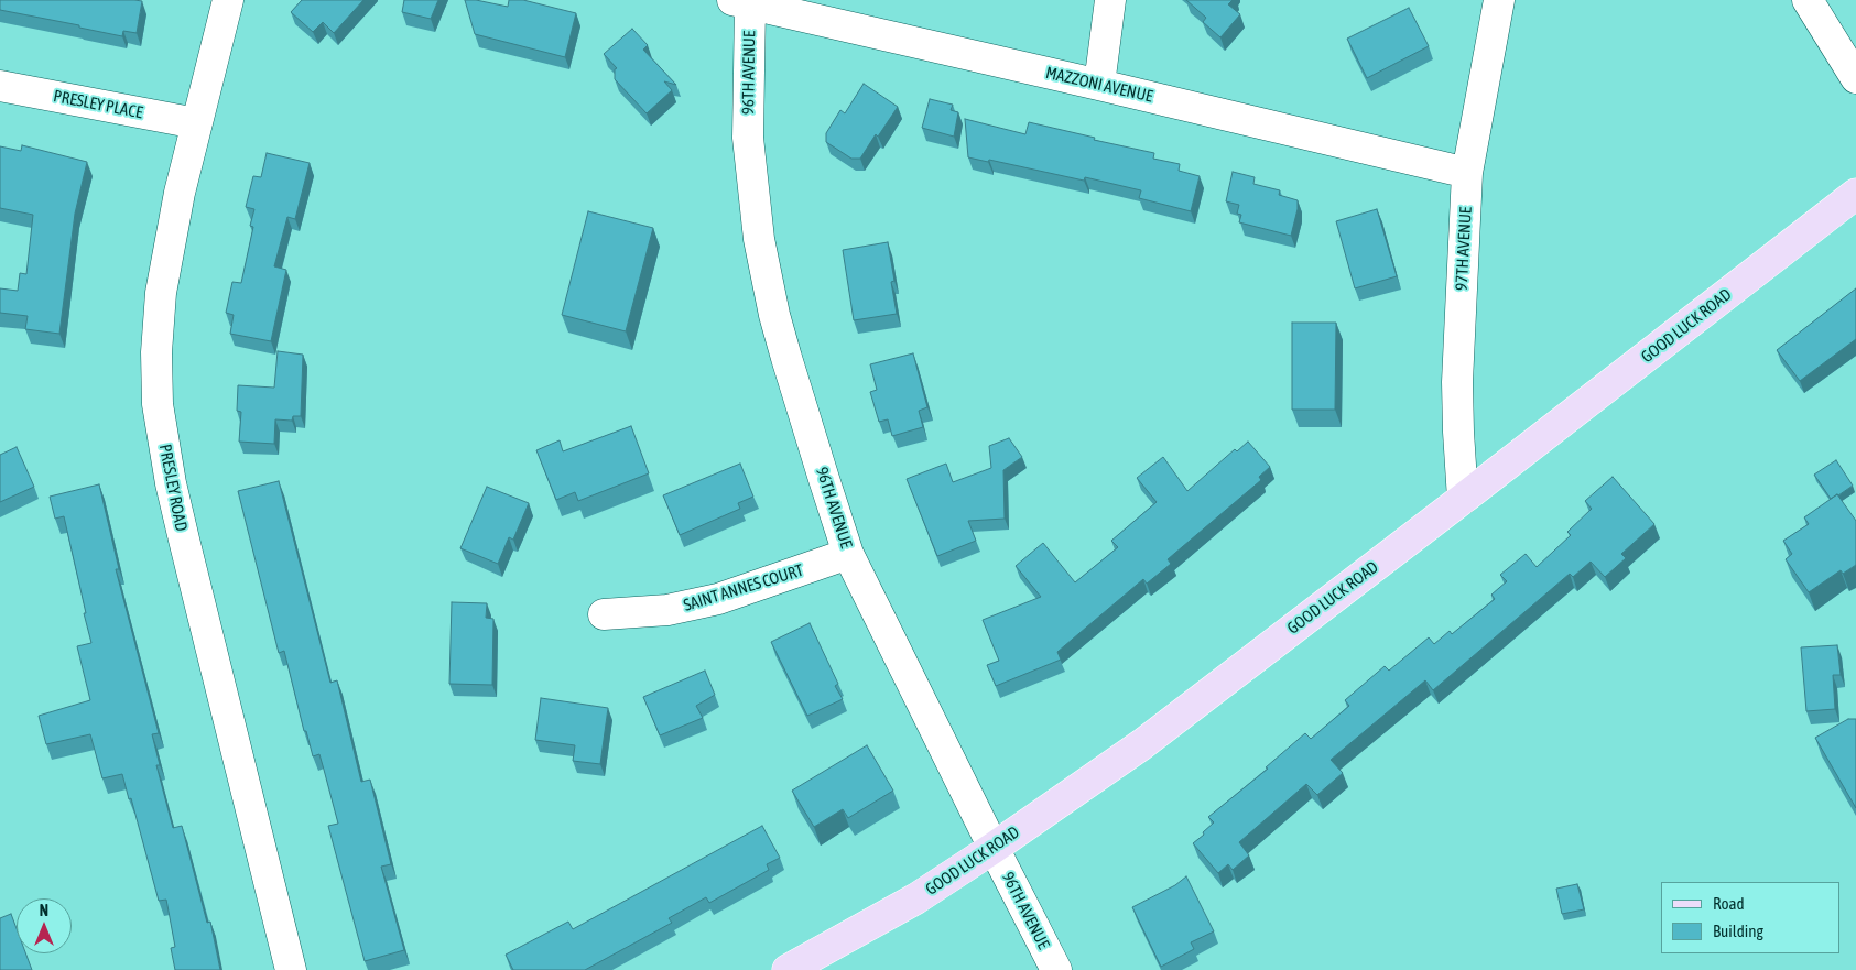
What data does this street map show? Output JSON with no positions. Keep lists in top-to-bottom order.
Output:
{
  "streets": {
    "main road": ["GOOD LUCK ROAD"],
    "street": [
      "96TH AVENUE",
      "MAZZONI AVENUE",
      "PRESLEY PLACE",
      "97TH AVENUE",
      "PRESLEY ROAD",
      "SAINT ANNES COURT"
    ]
  },
  "crossings": [
    ["96TH AVENUE", "MAZZONI AVENUE"],
    ["96TH AVENUE", "GOOD LUCK ROAD"],
    ["96TH AVENUE", "SAINT ANNES COURT"],
    ["MAZZONI AVENUE", "97TH AVENUE"],
    ["PRESLEY PLACE", "PRESLEY ROAD"],
    ["97TH AVENUE", "GOOD LUCK ROAD"]
  ],
  "legend": ["Road", "Building"],
  "north": "top"
}
